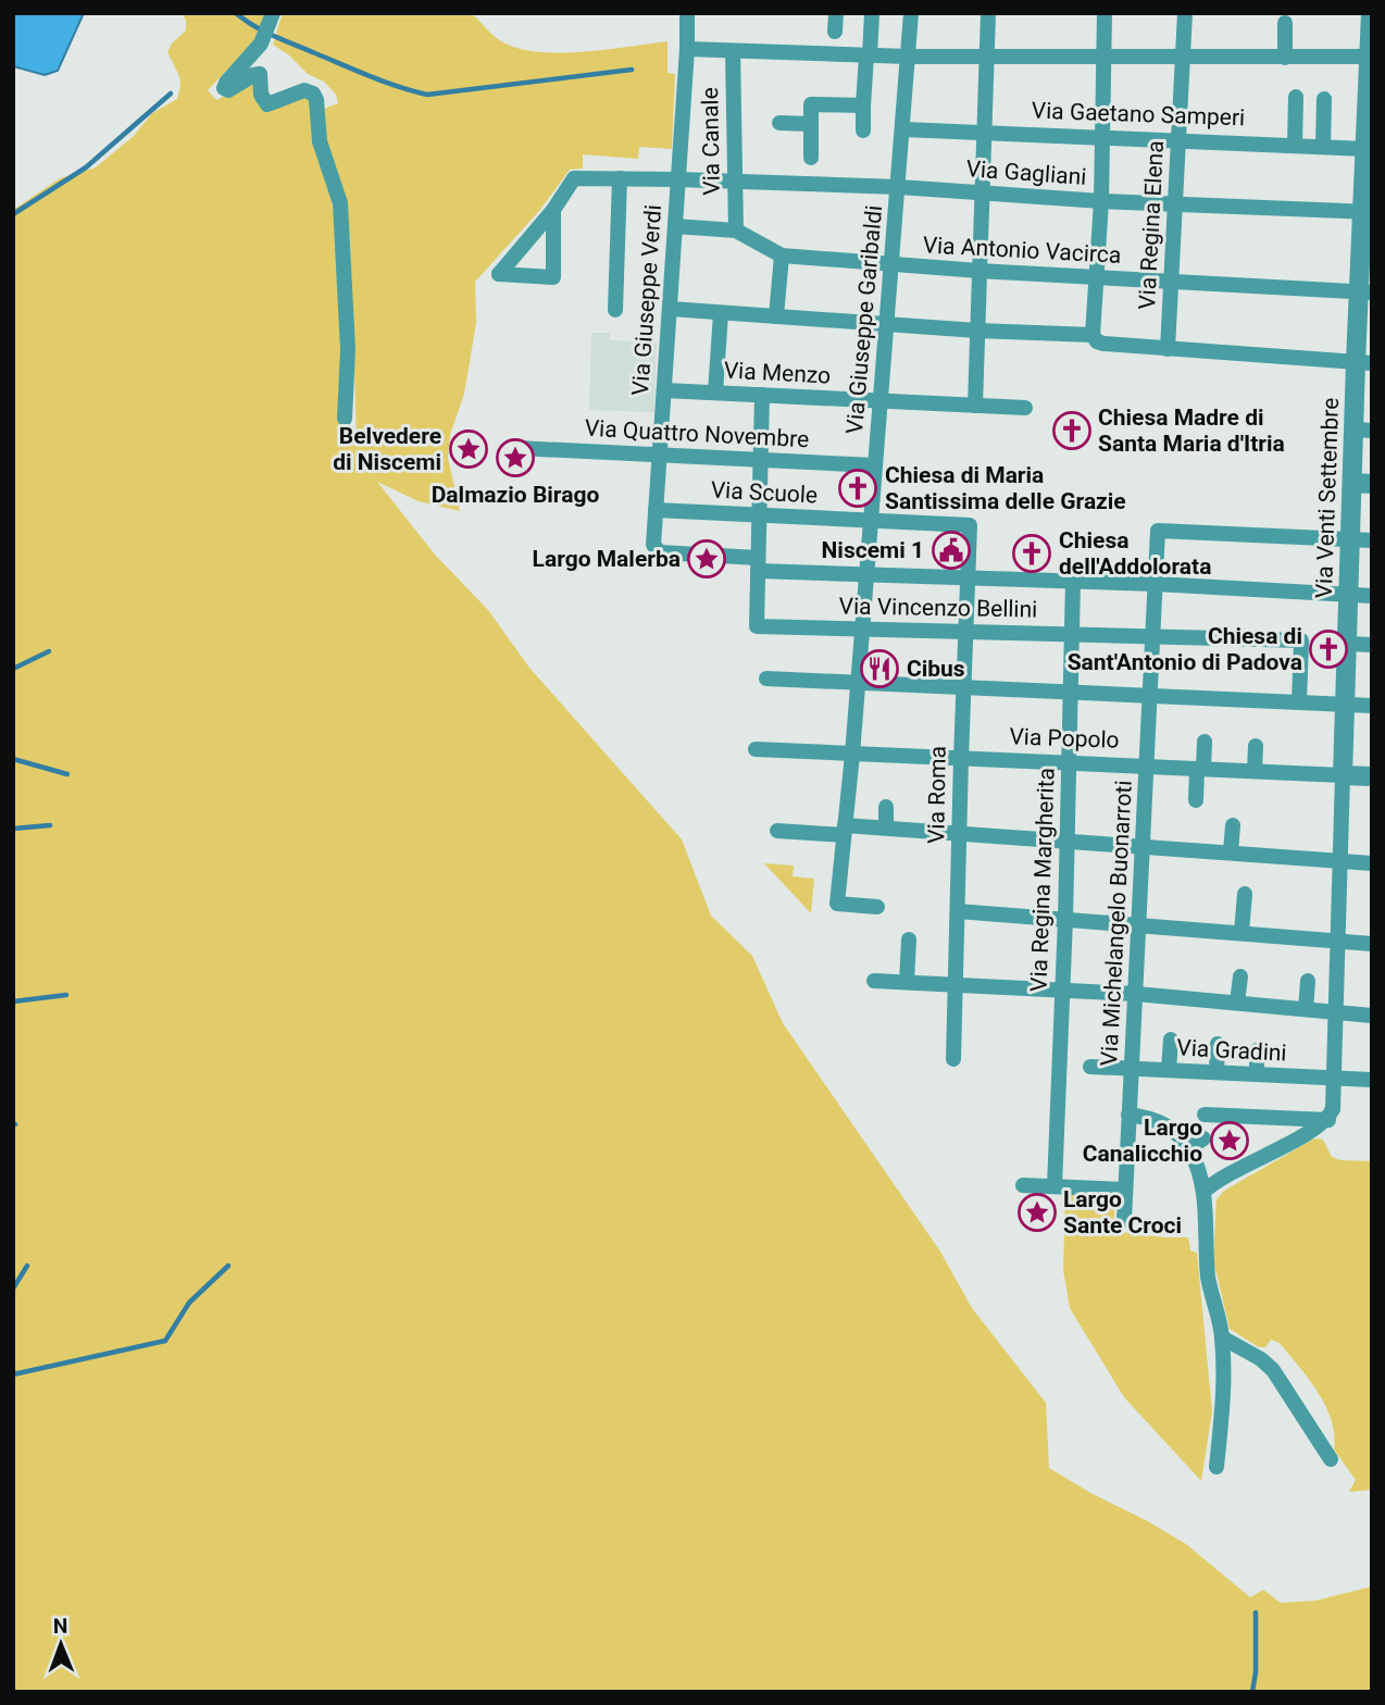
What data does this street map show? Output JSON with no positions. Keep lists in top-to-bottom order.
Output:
{
  "streets": {
    "street": [
      "Via Gaetano Samperi",
      "Via Canale",
      "Via Gagliani",
      "Via Regina Elena",
      "Via Antonio Vacirca",
      "Via Giuseppe Verdi",
      "Via Giuseppe Garibaldi",
      "Via Menzo",
      "Via Quattro Novembre",
      "Via Scuole",
      "Via Venti Settembre",
      "Via Vincenzo Bellini",
      "Via Popolo",
      "Via Roma",
      "Via Regina Margherita",
      "Via Michelangelo Buonarroti",
      "Via Gradini"
    ]
  },
  "crossings": [
    ["Via Gaetano Samperi", "Via Regina Elena"],
    ["Via Gaetano Samperi", "Via Giuseppe Garibaldi"],
    ["Via Gaetano Samperi", "Via Venti Settembre"],
    ["Via Canale", "Via Gagliani"],
    ["Via Canale", "Via Antonio Vacirca"],
    ["Via Gagliani", "Via Regina Elena"],
    ["Via Gagliani", "Via Giuseppe Verdi"],
    ["Via Gagliani", "Via Giuseppe Garibaldi"],
    ["Via Gagliani", "Via Venti Settembre"],
    ["Via Regina Elena", "Via Antonio Vacirca"],
    ["Via Antonio Vacirca", "Via Giuseppe Verdi"],
    ["Via Antonio Vacirca", "Via Giuseppe Garibaldi"],
    ["Via Antonio Vacirca", "Via Venti Settembre"],
    ["Via Giuseppe Verdi", "Via Menzo"],
    ["Via Giuseppe Verdi", "Via Quattro Novembre"],
    ["Via Giuseppe Verdi", "Via Scuole"],
    ["Via Giuseppe Verdi", "Via Vincenzo Bellini"],
    ["Via Giuseppe Garibaldi", "Via Menzo"],
    ["Via Giuseppe Garibaldi", "Via Quattro Novembre"],
    ["Via Giuseppe Garibaldi", "Via Scuole"],
    ["Via Giuseppe Garibaldi", "Via Vincenzo Bellini"],
    ["Via Giuseppe Garibaldi", "Via Popolo"],
    ["Via Scuole", "Via Roma"],
    ["Via Venti Settembre", "Via Popolo"],
    ["Via Venti Settembre", "Via Michelangelo Buonarroti"],
    ["Via Venti Settembre", "Via Gradini"],
    ["Via Vincenzo Bellini", "Via Roma"],
    ["Via Vincenzo Bellini", "Via Regina Margherita"],
    ["Via Vincenzo Bellini", "Via Michelangelo Buonarroti"],
    ["Via Popolo", "Via Roma"],
    ["Via Popolo", "Via Regina Margherita"],
    ["Via Popolo", "Via Michelangelo Buonarroti"],
    ["Via Michelangelo Buonarroti", "Via Gradini"]
  ],
  "places": {
    "church": [
      "Chiesa Madre di Santa Maria d'Itria",
      "Chiesa di Maria Santissima delle Grazie",
      "Chiesa dell'Addolorata",
      "Chiesa di Sant'Antonio di Padova"
    ],
    "place": [
      "Belvedere di Niscemi",
      "Dalmazio Birago",
      "Largo Malerba",
      "Largo Canalicchio",
      "Largo Sante Croci"
    ],
    "public building": ["Niscemi 1"],
    "restaurant": ["Cibus"]
  },
  "north": "top"
}
